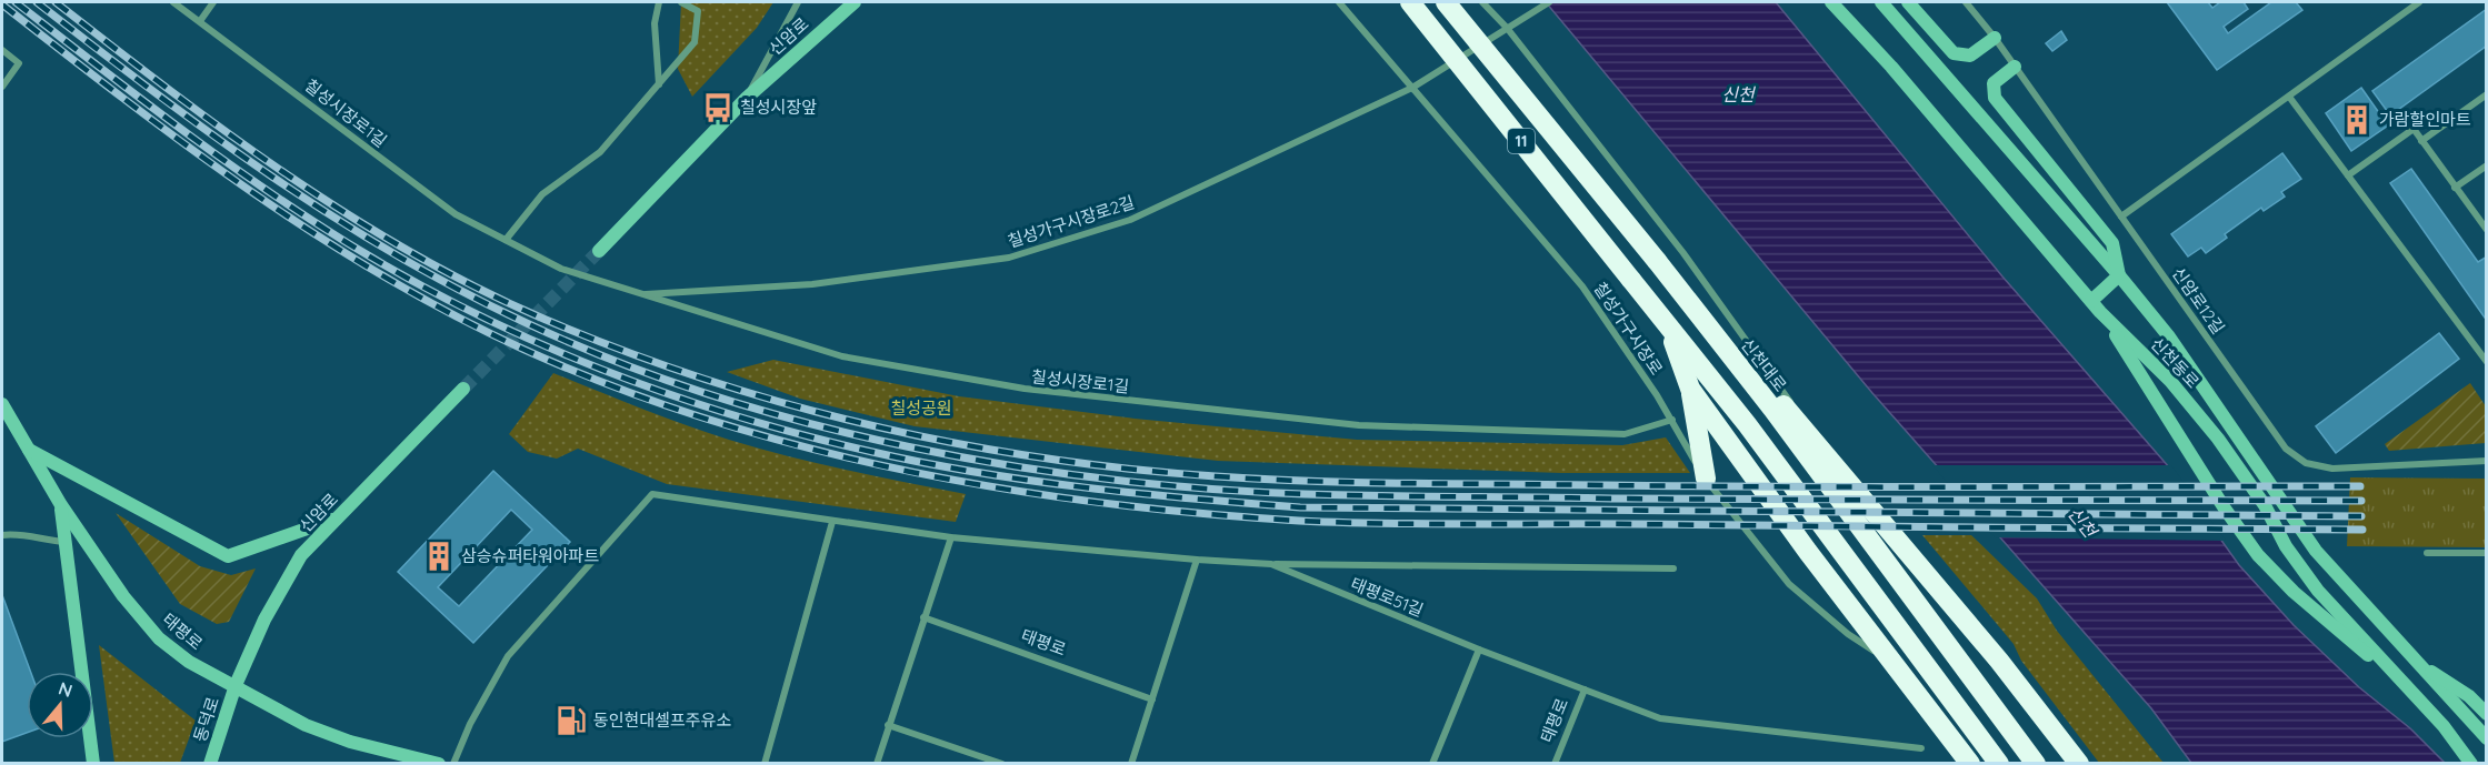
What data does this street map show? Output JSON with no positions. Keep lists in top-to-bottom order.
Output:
{
  "streets": {
    "highway": ["11", "신천대로"],
    "main road": [
      "신암로",
      "신천동로",
      "태평로",
      "동덕로"
    ],
    "street": [
      "칠성시장로1길",
      "칠성가구시장로2길",
      "신암로12길",
      "칠성가구시장로",
      "태평로51길"
    ]
  },
  "crossings": [
    ["신암로", "태평로"],
    ["신암로", "동덕로"],
    ["칠성시장로1길", "칠성가구시장로2길"],
    ["칠성시장로1길", "칠성가구시장로"],
    ["칠성가구시장로2길", "칠성가구시장로"],
    ["태평로51길", "태평로"],
    ["태평로", "동덕로"]
  ],
  "water": ["신천"],
  "parks": ["칠성공원"],
  "places": {
    "bus stop": ["칠성시장앞"],
    "building": ["가람할인마트", "삼승슈퍼타워아파트"],
    "fuel station": ["동인현대셀프주유소"]
  },
  "north": "top"
}
